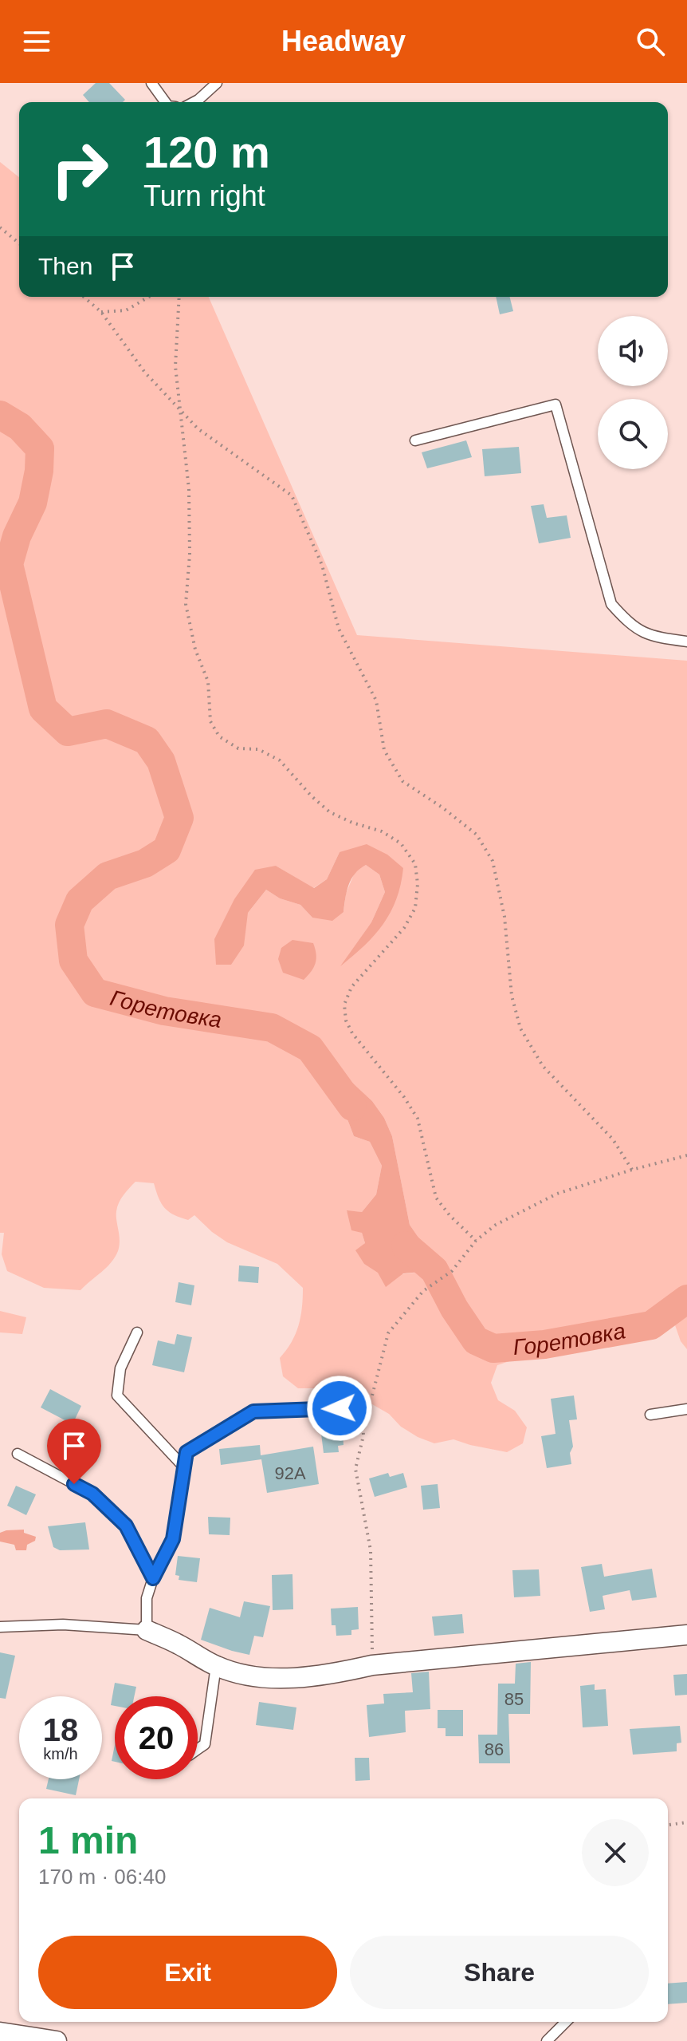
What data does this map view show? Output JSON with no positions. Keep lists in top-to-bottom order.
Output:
{
  "water": ["Горетовка"],
  "house_numbers": ["92А", "85", "86"],
  "page": {
    "header": "Headway",
    "turn": ["120 m", "Turn right"],
    "then": "Then",
    "speed": "18 km/h",
    "limit": "20",
    "heading": ["1 min", "170 m · 06:40"],
    "buttons": ["Exit", "Share"]
  }
}
